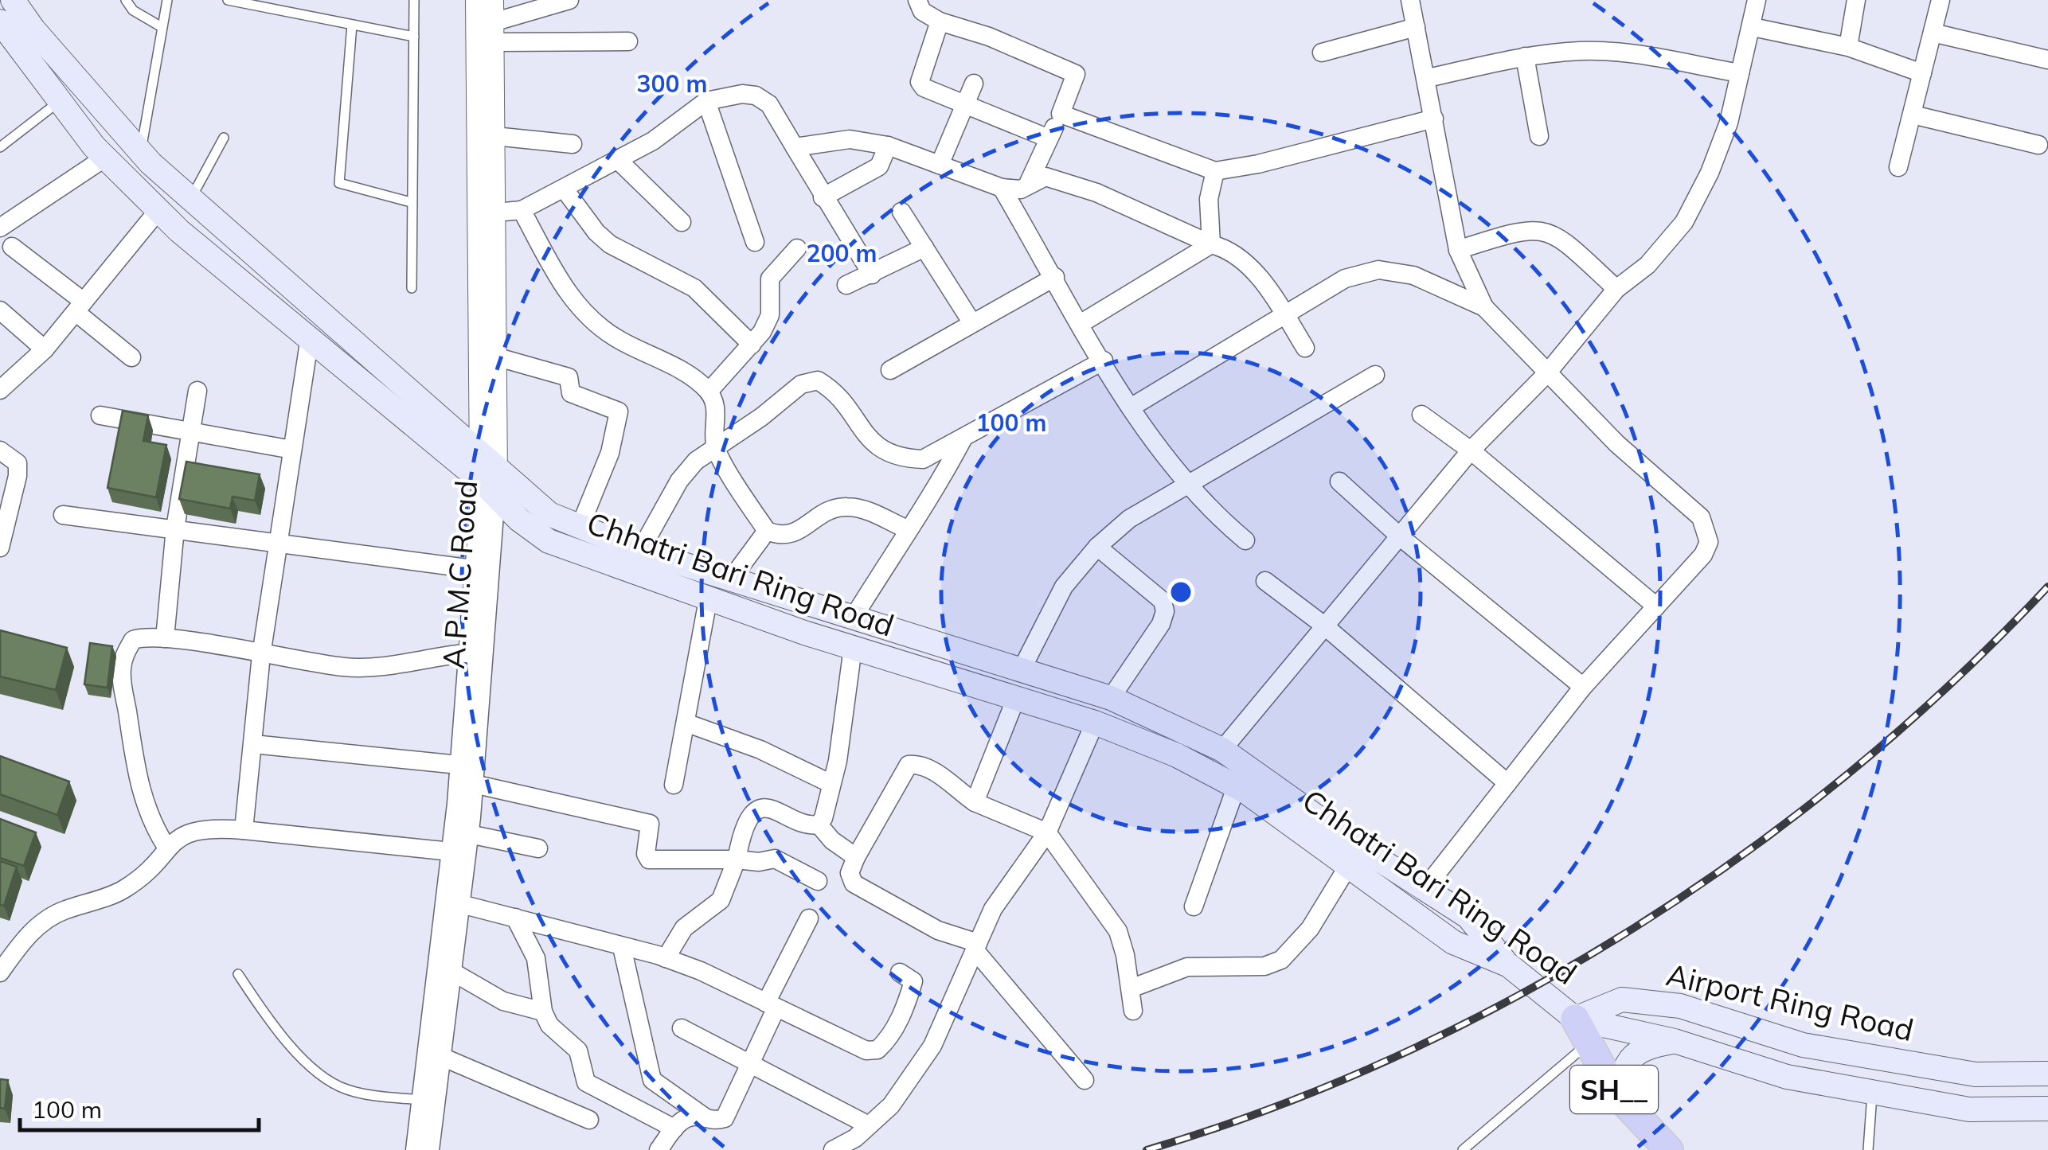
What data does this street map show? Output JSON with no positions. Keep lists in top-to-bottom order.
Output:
{
  "streets": {
    "main road": ["Chhatri Bari Ring Road", "Airport Ring Road", "SH__"],
    "street": ["A.P.M.C Road"]
  },
  "crossings": [
    ["Chhatri Bari Ring Road", "A.P.M.C Road"],
    ["Chhatri Bari Ring Road", "Airport Ring Road"],
    ["Chhatri Bari Ring Road", "SH__"],
    ["Airport Ring Road", "SH__"]
  ],
  "scale_bar": "100 m",
  "rings": ["300 m", "200 m", "100 m"]
}
